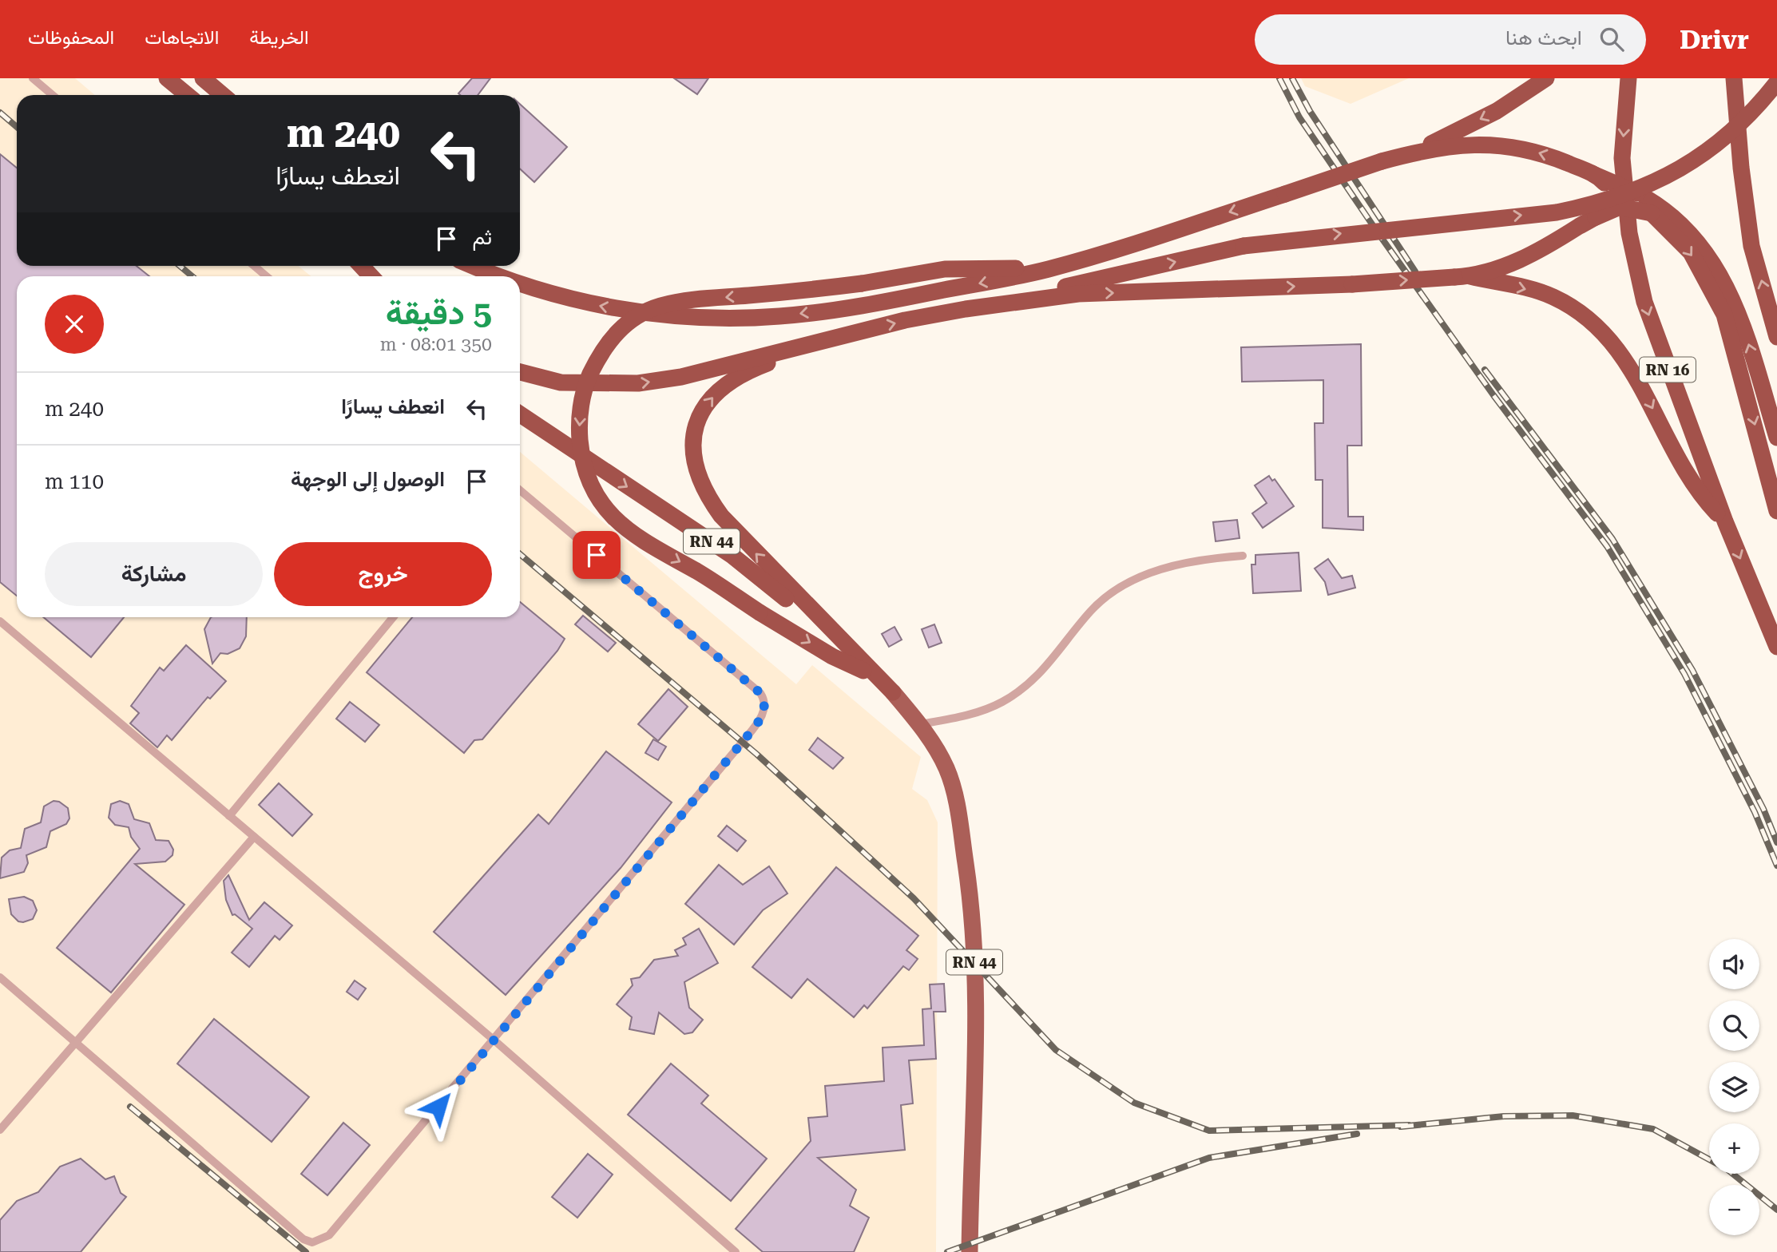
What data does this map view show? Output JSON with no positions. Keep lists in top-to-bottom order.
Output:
{
  "streets": {
    "highway": ["RN 16", "RN 44"]
  },
  "page": {
    "header": "Drivr",
    "search": "ابحث هنا",
    "nav": ["الخريطة", "الاتجاهات", "المحفوظات"],
    "turn": ["240 m", "انعطف يسارًا"],
    "then": "ثم",
    "heading": ["5 دقيقة", "350 m · 08:01"],
    "list": [
      {
        "name": "انعطف يسارًا",
        "value": "240 m"
      },
      {
        "name": "الوصول إلى الوجهة",
        "value": "110 m"
      }
    ],
    "buttons": ["خروج", "مشاركة"],
    "map_buttons": ["+", "−"]
  }
}
